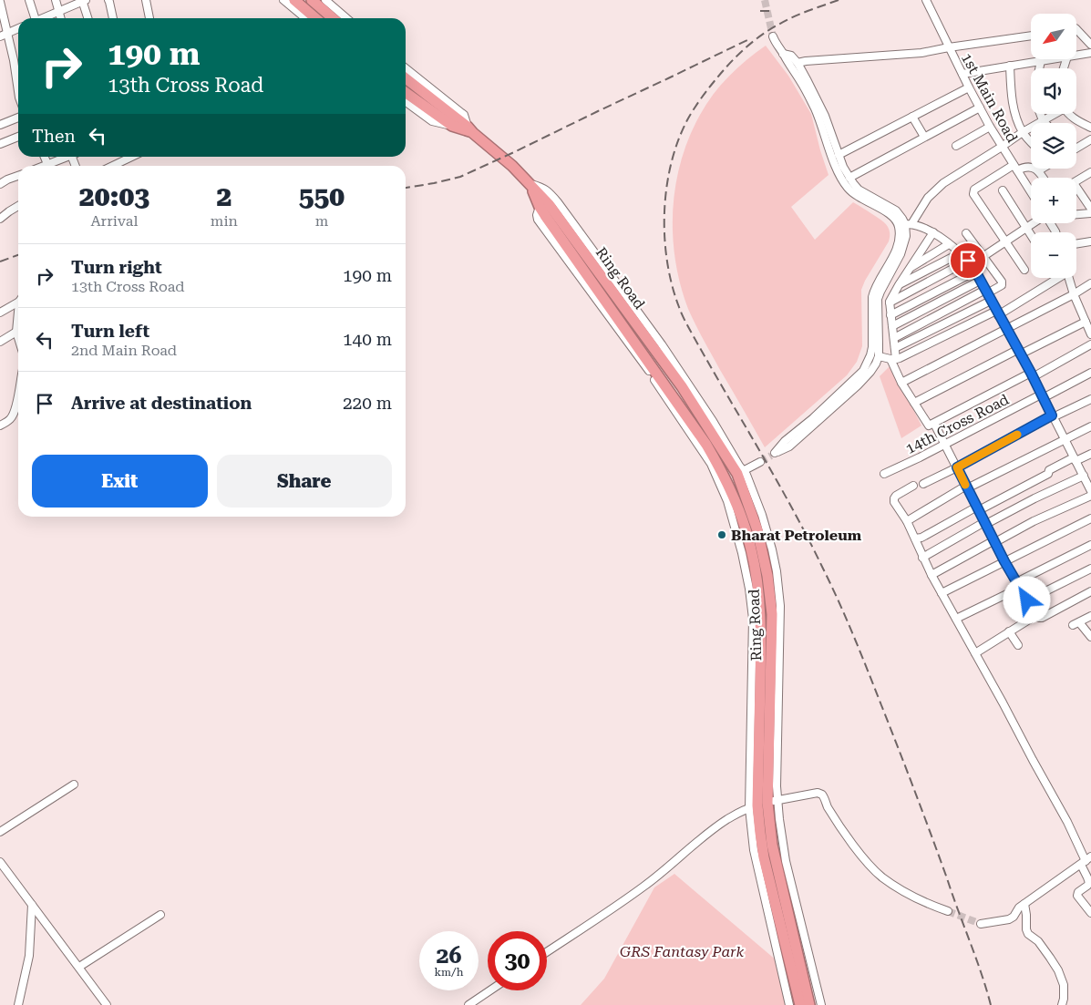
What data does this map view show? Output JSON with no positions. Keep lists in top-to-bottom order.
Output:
{
  "streets": {
    "highway": ["Ring Road"],
    "street": ["1st Main Road", "14th Cross Road"]
  },
  "parks": ["GRS Fantasy Park"],
  "places": ["Bharat Petroleum"],
  "north": "bottom left",
  "page": {
    "map_buttons": ["+", "−"],
    "turn": ["190 m", "13th Cross Road"],
    "then": "Then",
    "eta": [
      "20:03",
      "Arrival",
      "2",
      "min",
      "550",
      "m"
    ],
    "list": [
      {
        "name": "Turn right",
        "note": "13th Cross Road",
        "value": "190 m"
      },
      {
        "name": "Turn left",
        "note": "2nd Main Road",
        "value": "140 m"
      },
      {
        "name": "Arrive at destination",
        "value": "220 m"
      }
    ],
    "buttons": ["Exit", "Share"],
    "speed": "26 km/h",
    "limit": "30"
  }
}
